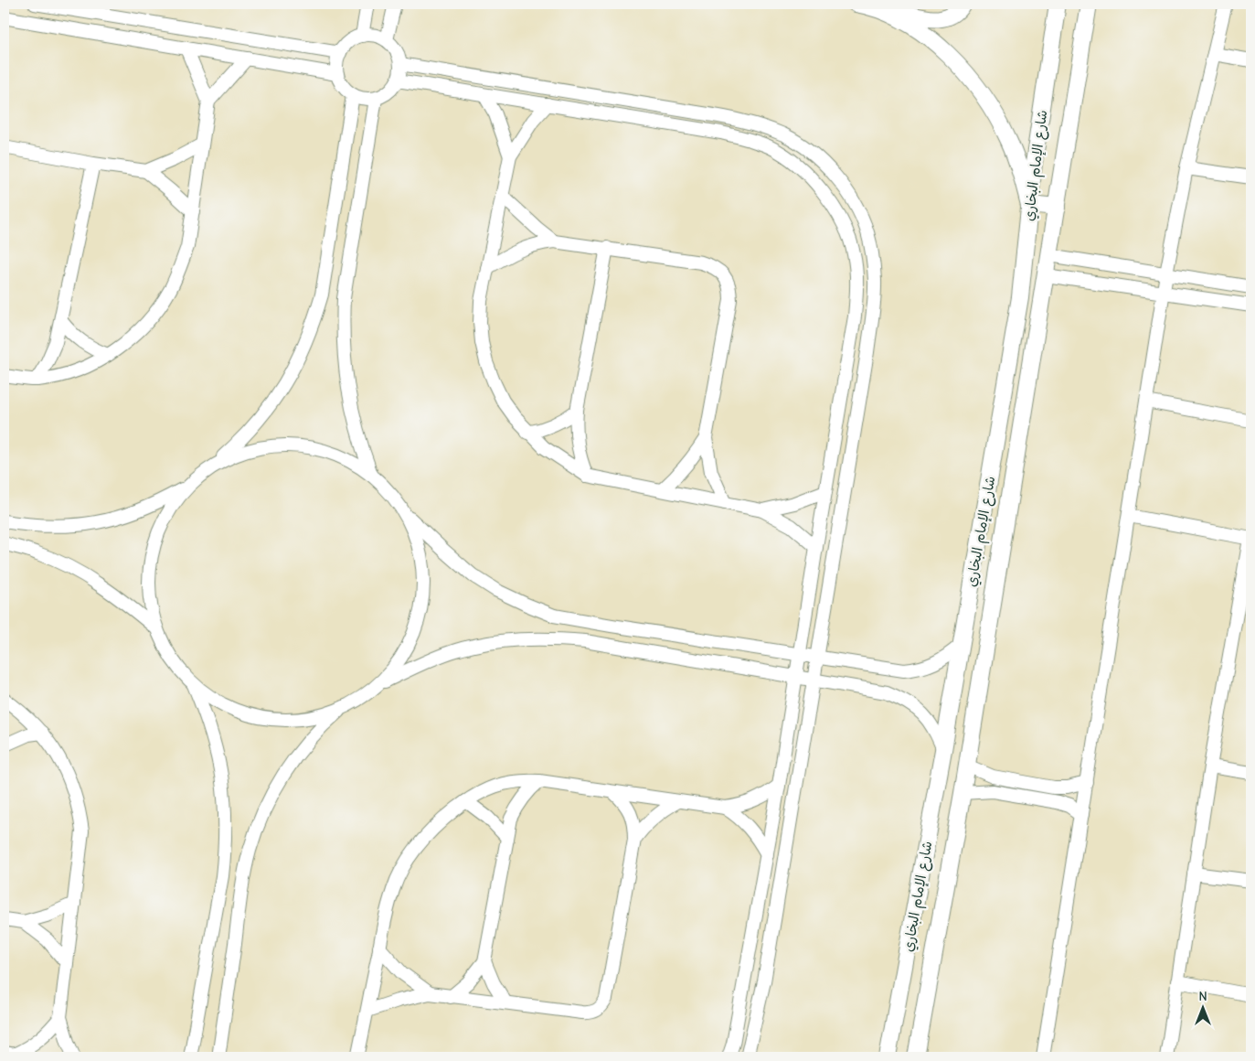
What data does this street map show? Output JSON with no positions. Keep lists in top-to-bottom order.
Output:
{
  "streets": {
    "street": ["شارع الإمام البخاري"]
  },
  "north": "top"
}
